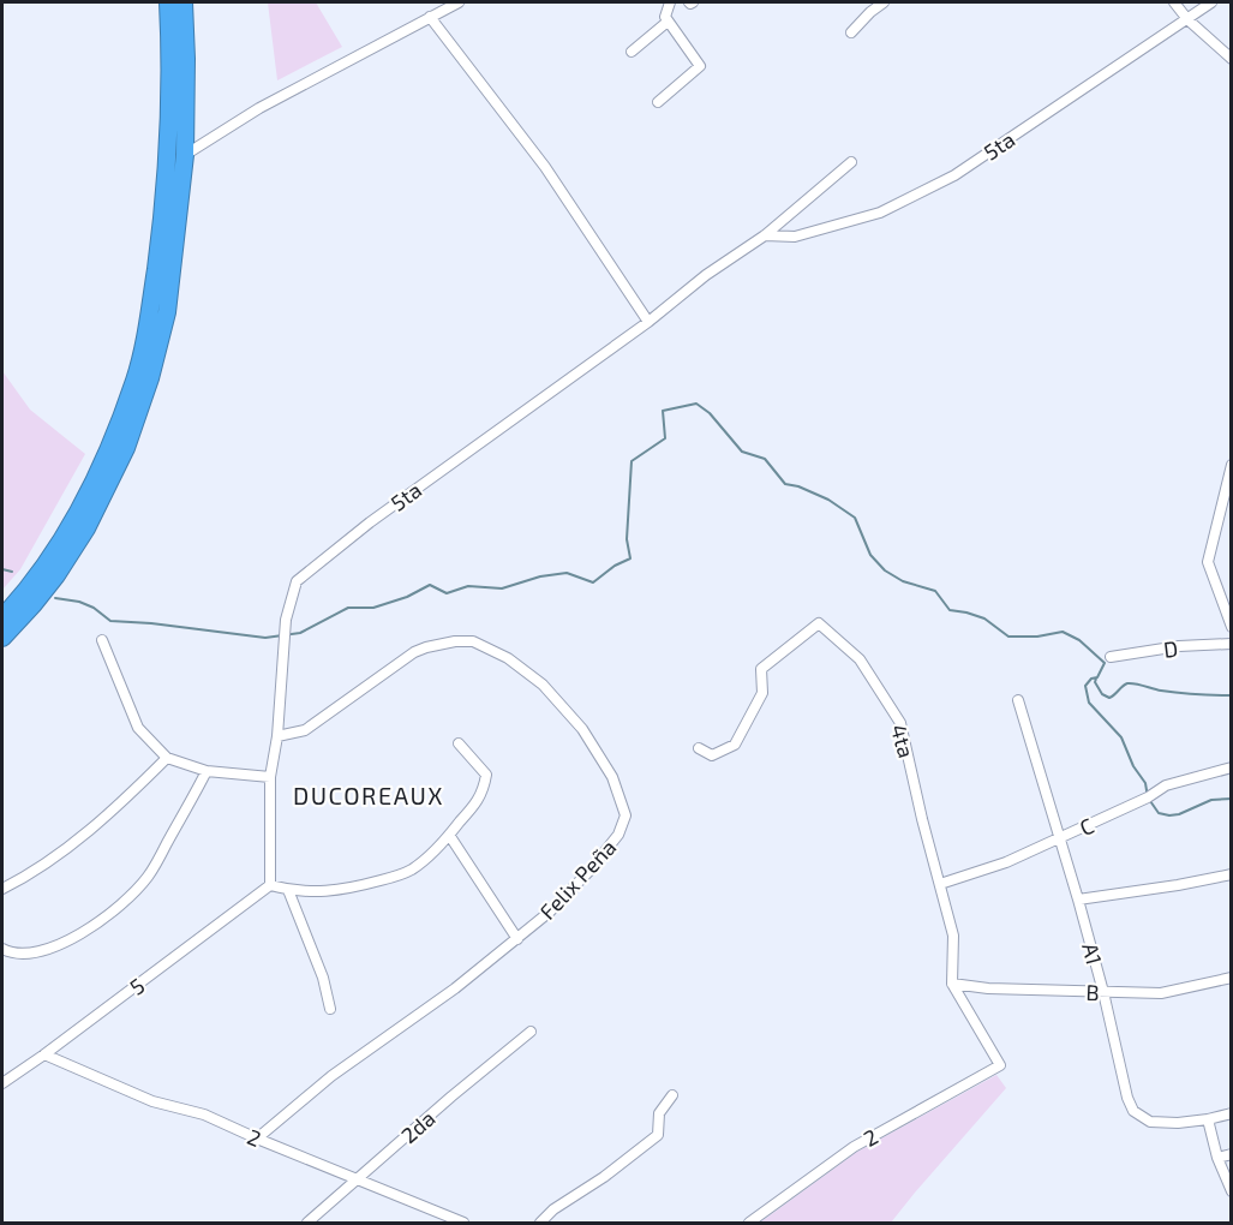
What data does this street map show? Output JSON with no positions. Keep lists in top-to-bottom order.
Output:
{
  "streets": {
    "street": [
      "5ta",
      "D",
      "4ta",
      "C",
      "Felix Peña",
      "A1",
      "5",
      "B",
      "2da",
      "2"
    ]
  },
  "crossings": [
    ["5ta", "Felix Peña"],
    ["5ta", "5"],
    ["4ta", "C"],
    ["4ta", "B"],
    ["4ta", "2"],
    ["C", "A1"],
    ["Felix Peña", "2"],
    ["A1", "B"],
    ["5", "2"],
    ["B", "2"],
    ["2da", "2"]
  ],
  "districts": ["DUCOREAUX"]
}
